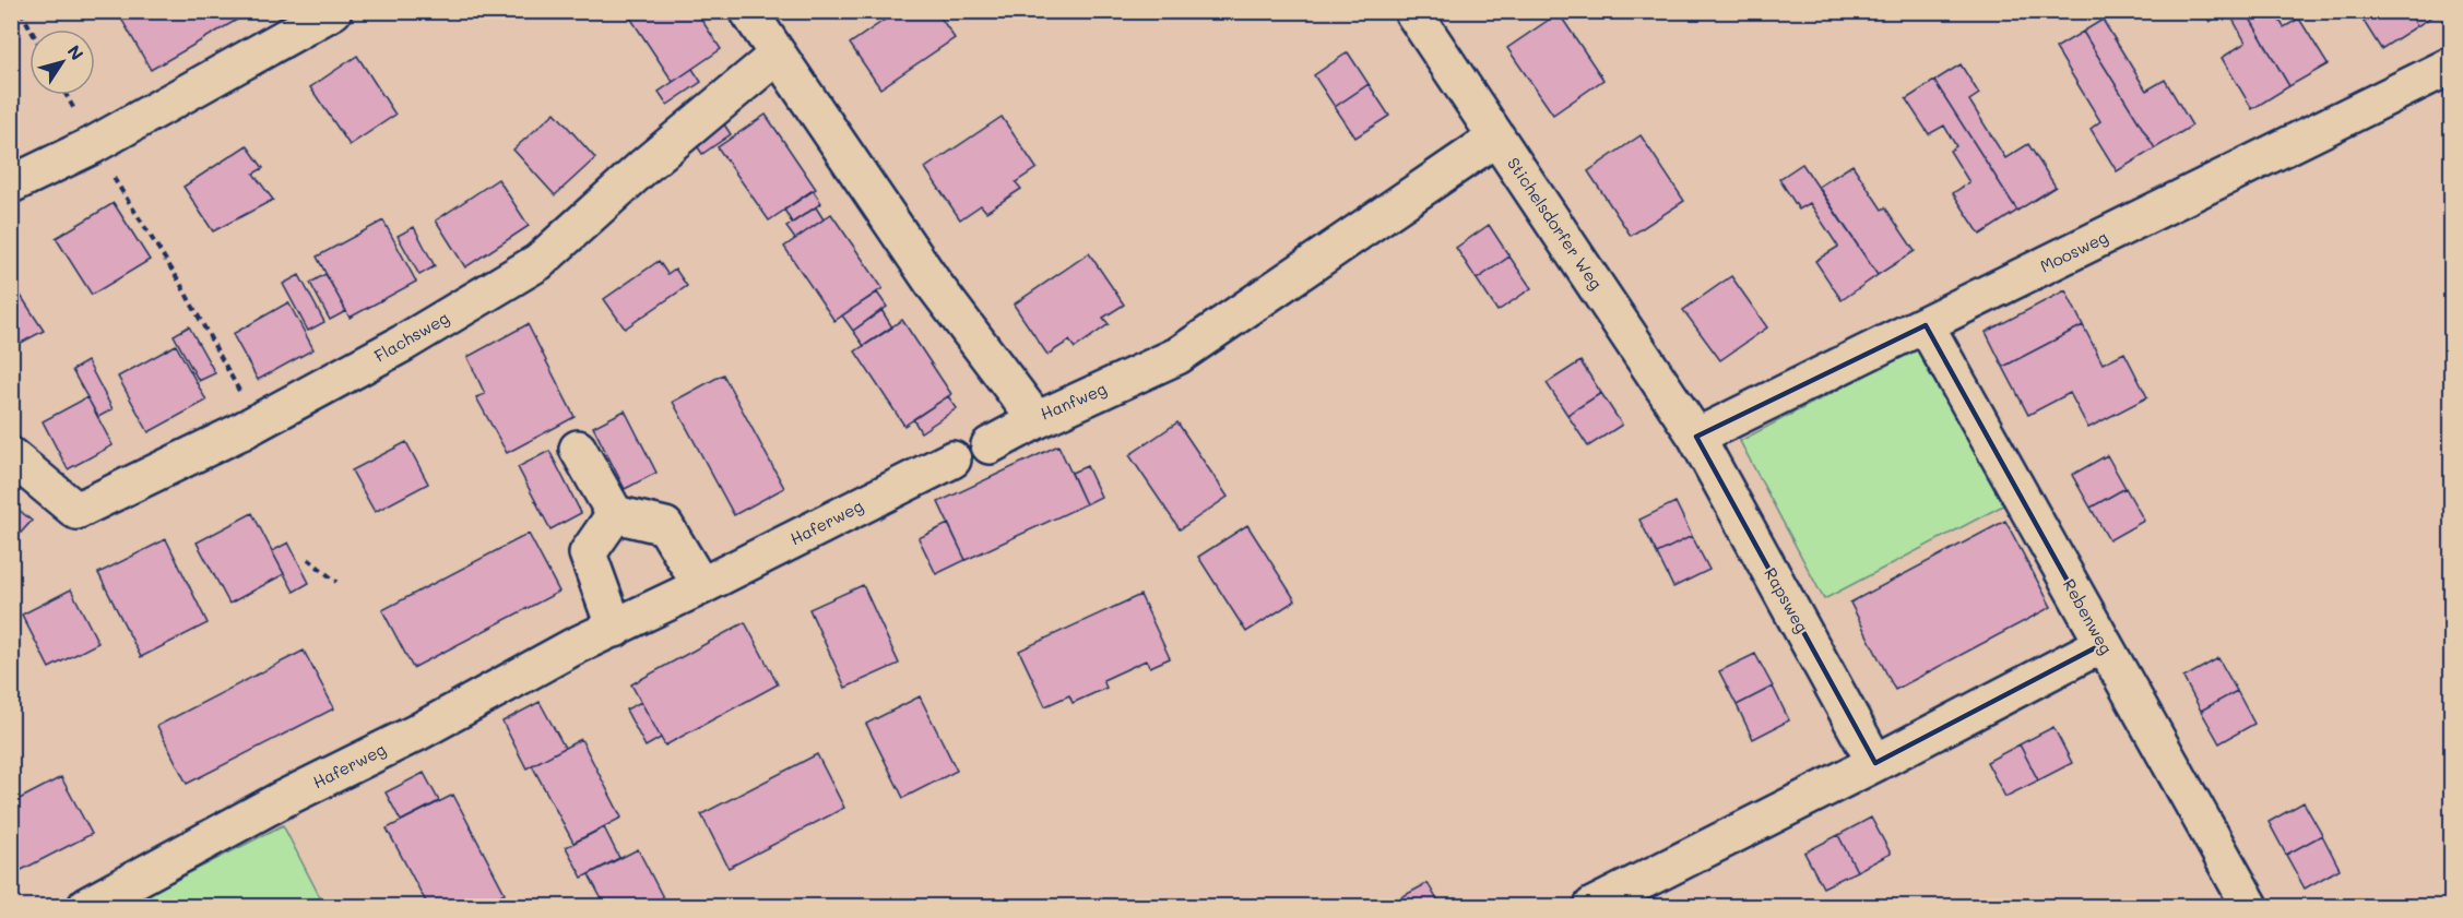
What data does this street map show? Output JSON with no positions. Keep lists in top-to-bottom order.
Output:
{
  "streets": {
    "street": [
      "Stichelsdorfer Weg",
      "Moosweg",
      "Flachsweg",
      "Hanfweg",
      "Haferweg",
      "Rapsweg",
      "Rebenweg"
    ]
  },
  "crossings": [
    ["Stichelsdorfer Weg", "Moosweg"],
    ["Stichelsdorfer Weg", "Hanfweg"],
    ["Stichelsdorfer Weg", "Rapsweg"],
    ["Moosweg", "Rapsweg"],
    ["Moosweg", "Rebenweg"],
    ["Flachsweg", "Hanfweg"]
  ],
  "north": "top right"
}
